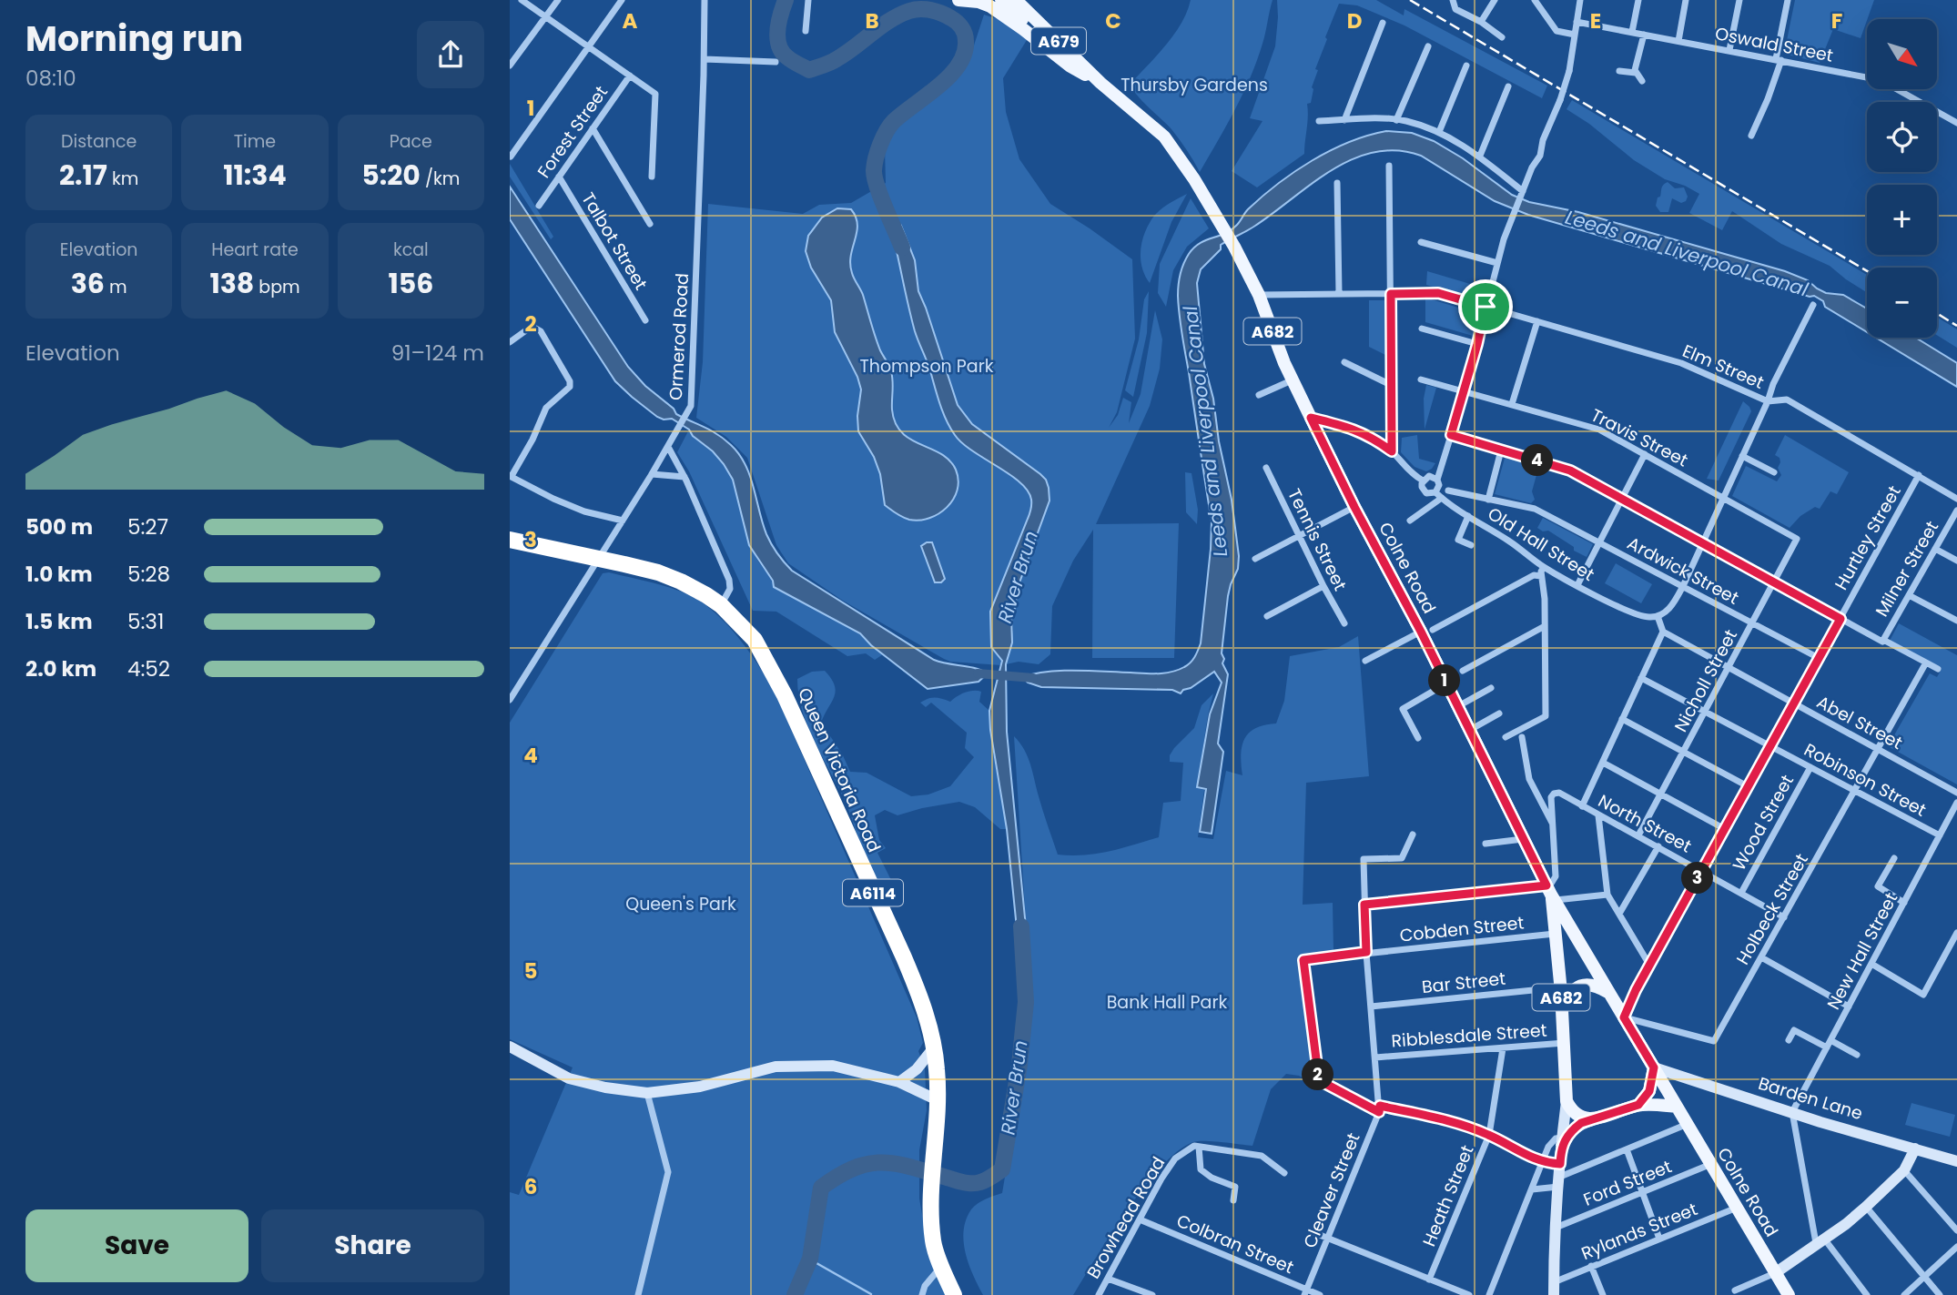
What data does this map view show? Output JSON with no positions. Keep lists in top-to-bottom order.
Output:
{
  "streets": {
    "highway": ["Queen Victoria Road", "A6114"],
    "main road": ["A679", "A682", "Colne Road"],
    "street": [
      "Oswald Street",
      "Forest Street",
      "Talbot Street",
      "Ormerod Road",
      "Elm Street",
      "Travis Street",
      "Hurtley Street",
      "Tennis Street",
      "Old Hall Street",
      "Milner Street",
      "Ardwick Street",
      "Nicholl Street",
      "Abel Street",
      "Robinson Street",
      "Wood Street",
      "North Street",
      "Holbeck Street",
      "Cobden Street",
      "New Hall Street",
      "Bar Street",
      "Ribblesdale Street",
      "Barden Lane",
      "Ford Street",
      "Cleaver Street",
      "Heath Street",
      "Browhead Road",
      "Rylands Street",
      "Colbran Street"
    ]
  },
  "crossings": [
    ["A679", "Colne Road"],
    ["Forest Street", "Talbot Street"],
    ["A682", "Colne Road"],
    ["A682", "Cobden Street"],
    ["A682", "Bar Street"],
    ["A682", "Ribblesdale Street"],
    ["Ormerod Road", "Queen Victoria Road"],
    ["Ormerod Road", "A6114"],
    ["Elm Street", "Hurtley Street"],
    ["Travis Street", "Nicholl Street"],
    ["Hurtley Street", "Colne Road"],
    ["Hurtley Street", "Ardwick Street"],
    ["Hurtley Street", "Abel Street"],
    ["Hurtley Street", "Robinson Street"],
    ["Hurtley Street", "North Street"],
    ["Hurtley Street", "Holbeck Street"],
    ["Colne Road", "Holbeck Street"],
    ["Colne Road", "Barden Lane"],
    ["Colne Road", "Ford Street"],
    ["Colne Road", "Rylands Street"],
    ["Ardwick Street", "Nicholl Street"],
    ["Nicholl Street", "Abel Street"],
    ["Nicholl Street", "Robinson Street"],
    ["Nicholl Street", "North Street"],
    ["Abel Street", "Holbeck Street"],
    ["Queen Victoria Road", "A6114"],
    ["Robinson Street", "Wood Street"],
    ["Robinson Street", "Holbeck Street"],
    ["Robinson Street", "New Hall Street"],
    ["Wood Street", "North Street"],
    ["North Street", "Holbeck Street"],
    ["Cobden Street", "Cleaver Street"],
    ["New Hall Street", "Barden Lane"],
    ["Bar Street", "Cleaver Street"],
    ["Ribblesdale Street", "Cleaver Street"],
    ["Ribblesdale Street", "Heath Street"],
    ["Cleaver Street", "Colbran Street"],
    ["Browhead Road", "Colbran Street"]
  ],
  "water": ["Leeds and Liverpool Canal", "River Brun"],
  "parks": [
    "Thursby Gardens",
    "Thompson Park",
    "Queen's Park",
    "Bank Hall Park"
  ],
  "north": "bottom right",
  "page": {
    "heading": ["Morning run", "08:10"],
    "map_buttons": ["+", "−"],
    "stats": [
      ["Distance", "2.17 km"],
      ["Time", "11:34"],
      ["Pace", "5:20 /km"],
      ["Elevation", "36 m"],
      ["Heart rate", "138 bpm"],
      ["kcal", "156"]
    ],
    "chart": ["Elevation", "91–124 m"],
    "pins": [
      "4",
      "1",
      "3",
      "2"
    ],
    "list": [
      {
        "name": "500 m",
        "note": "5:27"
      },
      {
        "name": "1.0 km",
        "note": "5:28"
      },
      {
        "name": "1.5 km",
        "note": "5:31"
      },
      {
        "name": "2.0 km",
        "note": "4:52"
      }
    ],
    "buttons": ["Save", "Share"]
  },
  "grid": {
    "columns": [
      "A",
      "B",
      "C",
      "D",
      "E",
      "F"
    ],
    "rows": [
      "1",
      "2",
      "3",
      "4",
      "5",
      "6"
    ]
  }
}
